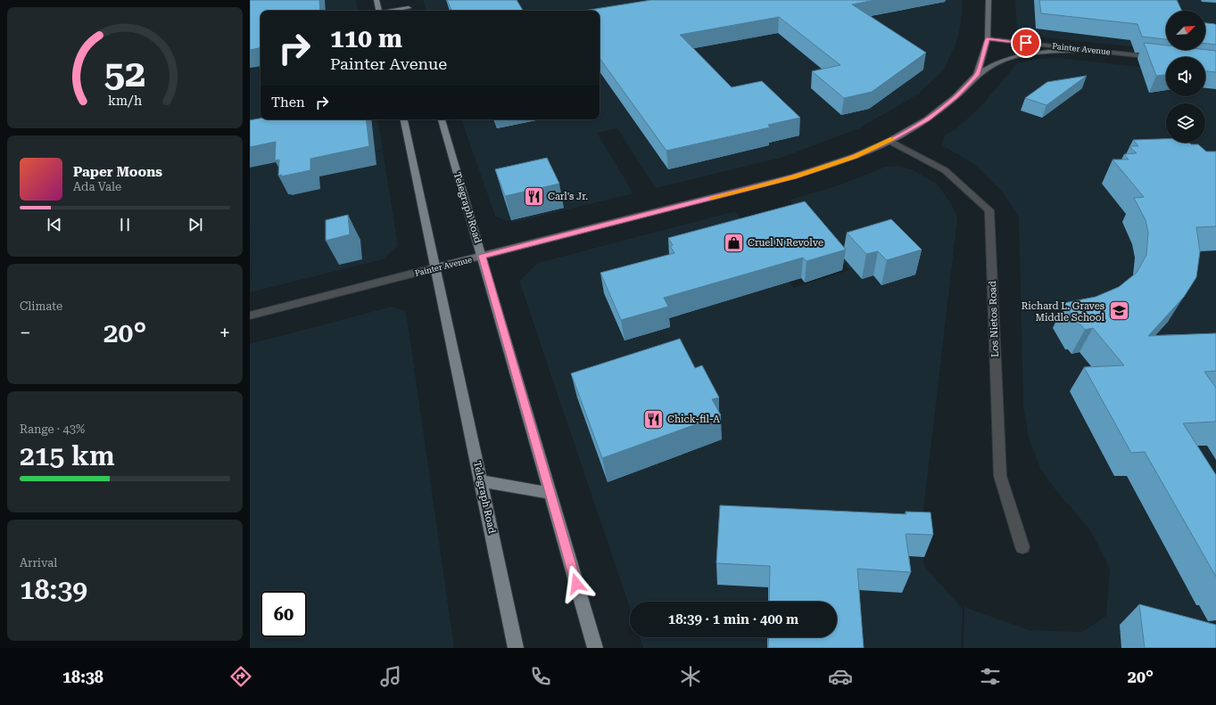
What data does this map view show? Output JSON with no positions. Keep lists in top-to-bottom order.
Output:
{
  "streets": {
    "main road": ["Painter Avenue", "Telegraph Road"],
    "street": ["Los Nietos Road"]
  },
  "crossings": [
    ["Painter Avenue", "Telegraph Road"],
    ["Painter Avenue", "Los Nietos Road"]
  ],
  "places": {
    "restaurant": ["Carl's Jr.", "Chick-fil-A"],
    "shop": ["Cruel N Revolve"],
    "school or university": ["Richard L. Graves Middle School"]
  },
  "north": "top right",
  "page": {
    "turn": ["110 m", "Painter Avenue"],
    "then": "Then",
    "song": ["Paper Moons", "Ada Vale"],
    "tile": [
      "Climate",
      ["Range · 43%", "215 km"],
      ["Arrival", "18:39"]
    ],
    "heat": ["−", "20°", "+"],
    "limit": "60",
    "trip": "18:39 · 1 min · 400 m",
    "tabs": ["18:38", "20°"],
    "gauge": ["52", "km/h"]
  }
}
